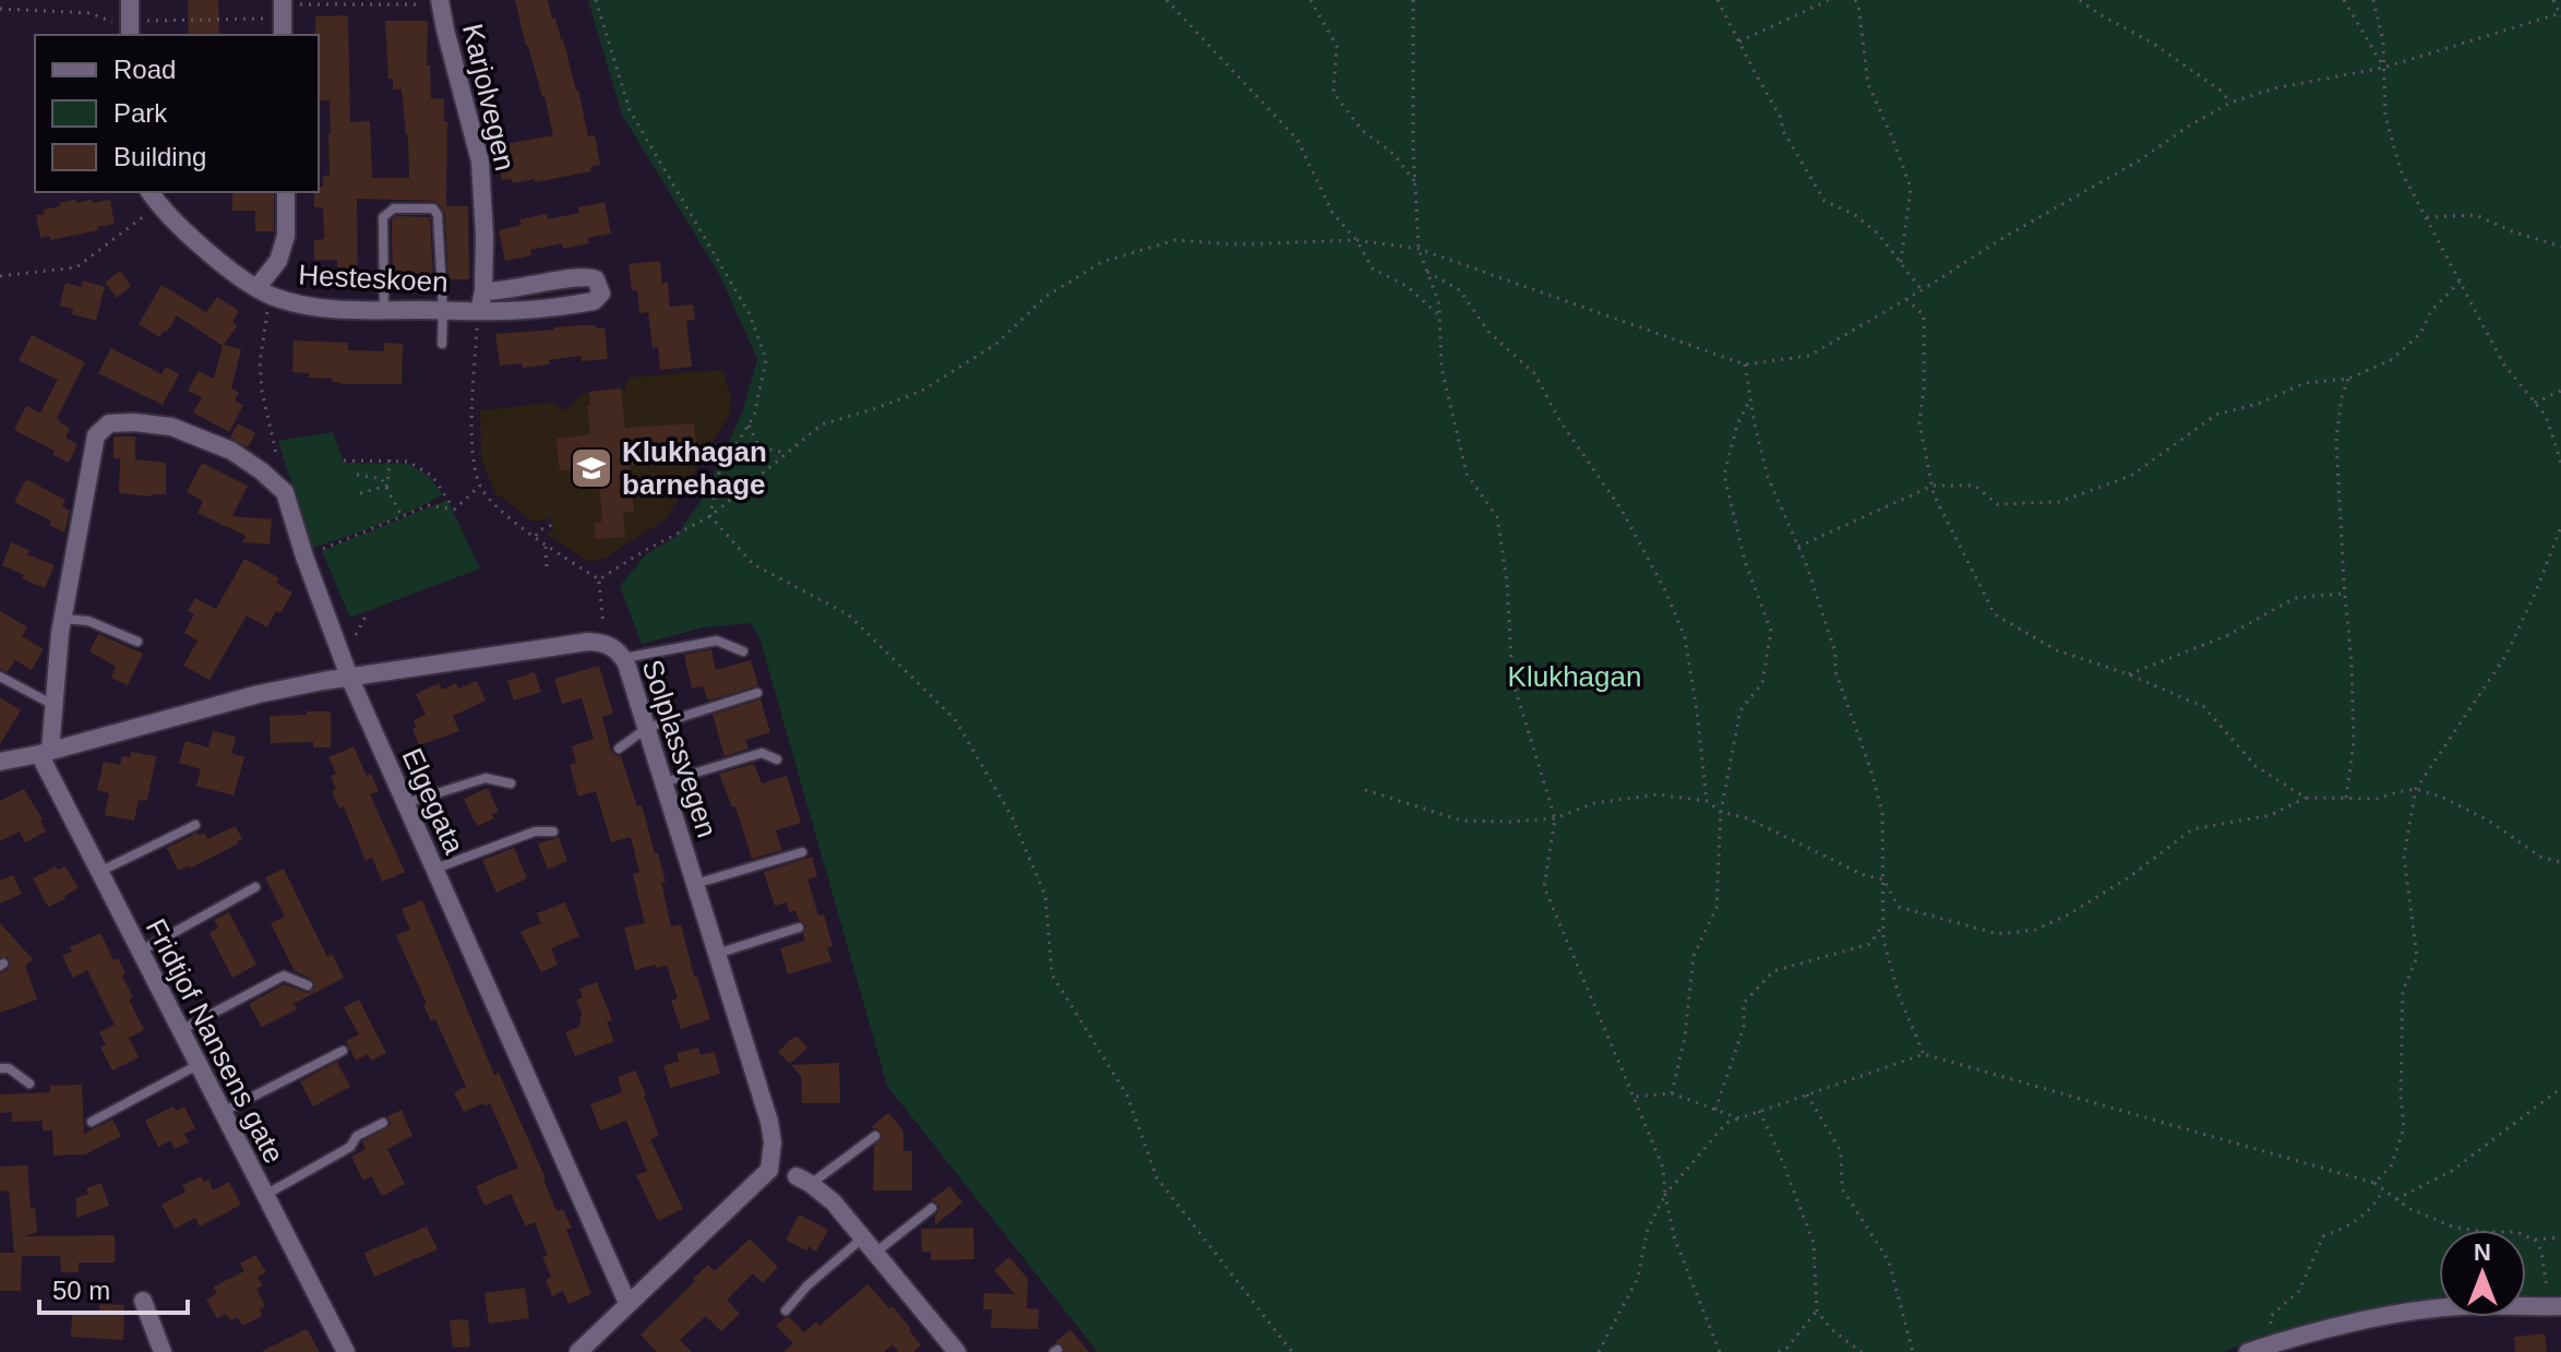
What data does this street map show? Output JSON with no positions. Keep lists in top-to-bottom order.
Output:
{
  "streets": {
    "street": [
      "Karjolvegen",
      "Hesteskoen",
      "Solplassvegen",
      "Elgegata",
      "Fridtjof Nansens gate"
    ]
  },
  "crossings": [
    ["Karjolvegen", "Hesteskoen"],
    ["Solplassvegen", "Elgegata"],
    ["Solplassvegen", "Fridtjof Nansens gate"]
  ],
  "parks": ["Klukhagan"],
  "places": {
    "school or university": ["Klukhagan barnehage"]
  },
  "legend": ["Road", "Park", "Building"],
  "scale_bar": "50 m",
  "north": "top"
}
